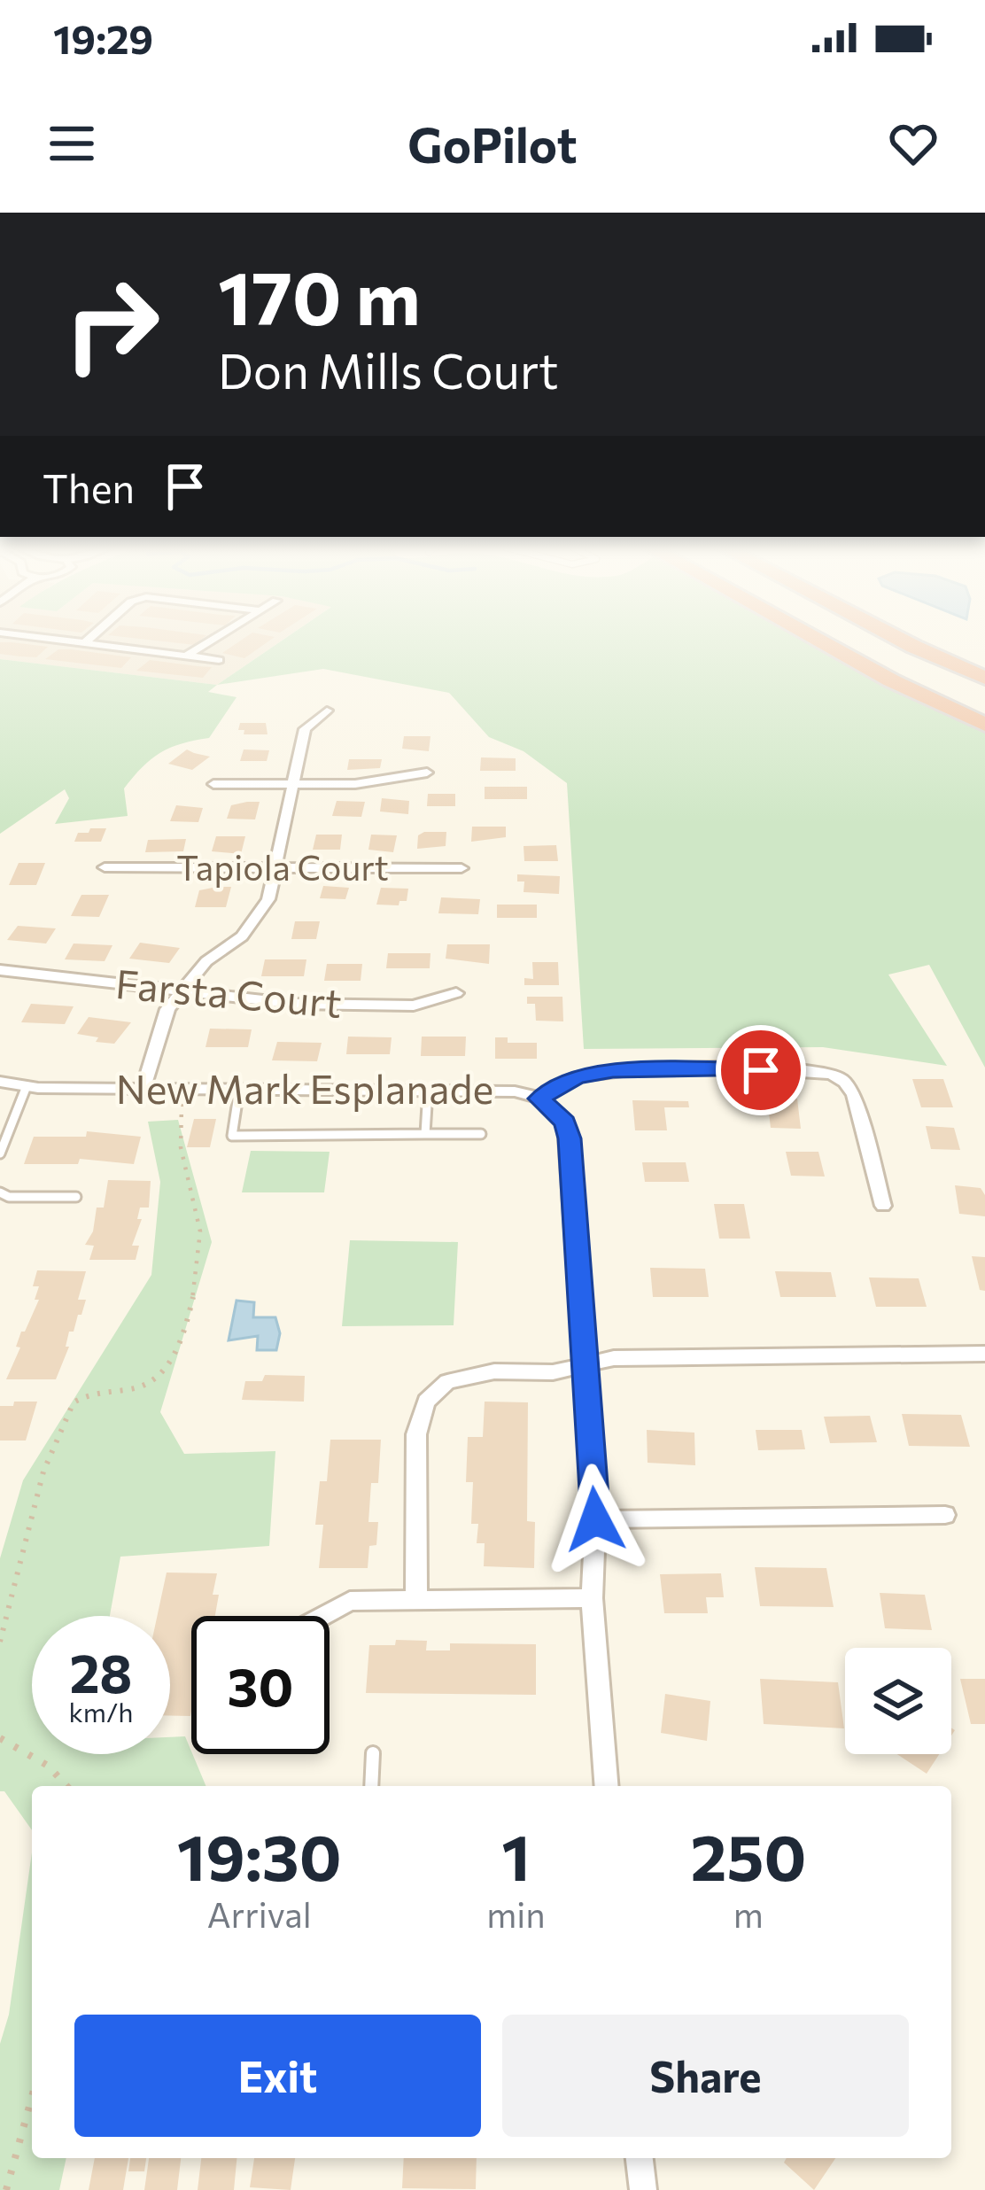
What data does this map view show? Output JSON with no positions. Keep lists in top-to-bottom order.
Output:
{
  "streets": {
    "street": ["Tapiola Court", "Farsta Court", "New Mark Esplanade"]
  },
  "page": {
    "status": "19:29",
    "header": "GoPilot",
    "turn": ["170 m", "Don Mills Court"],
    "then": "Then",
    "speed": "28 km/h",
    "limit": "30",
    "eta": [
      "19:30",
      "Arrival",
      "1",
      "min",
      "250",
      "m"
    ],
    "buttons": ["Exit", "Share"]
  }
}
